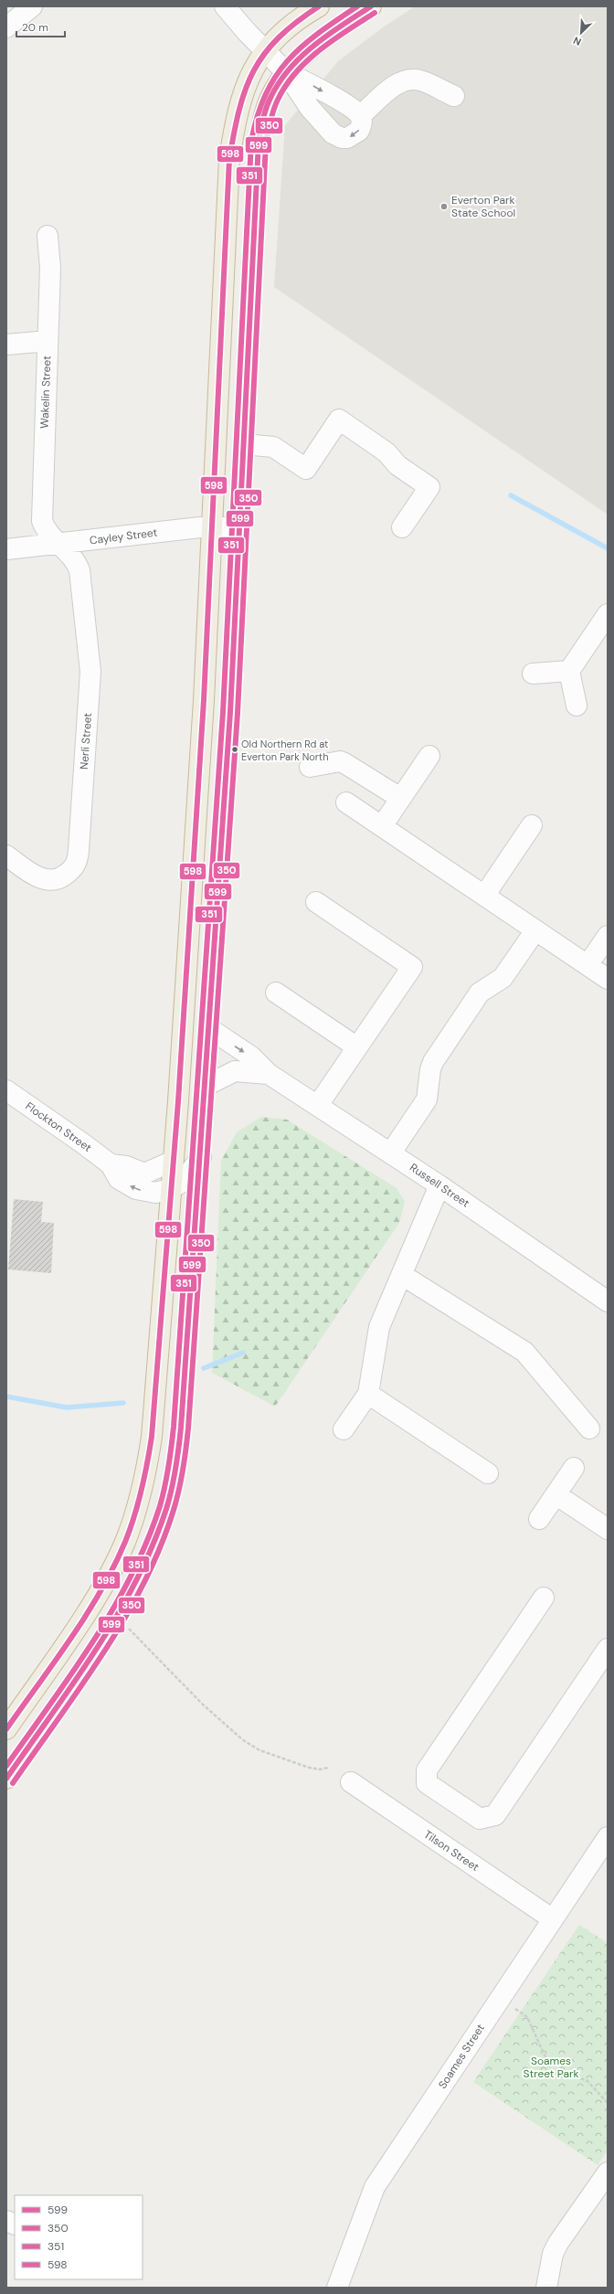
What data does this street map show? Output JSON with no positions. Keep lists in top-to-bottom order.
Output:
{
  "streets": {
    "street": [
      "Wakelin Street",
      "Cayley Street",
      "Nerli Street",
      "Flockton Street",
      "Russell Street",
      "Tilson Street",
      "Soames Street"
    ]
  },
  "crossings": [
    ["Wakelin Street", "Cayley Street"],
    ["Wakelin Street", "Nerli Street"],
    ["Cayley Street", "Nerli Street"],
    ["Tilson Street", "Soames Street"]
  ],
  "parks": ["Soames Street Park"],
  "places": ["Everton Park State School", "Old Northern Rd at Everton Park North"],
  "lines": [
    "transit line 599",
    "transit line 351",
    "transit line 598",
    "transit line 350"
  ],
  "legend": [
    "599",
    "350",
    "351",
    "598"
  ],
  "scale_bar": "20 m",
  "north": "bottom left"
}
